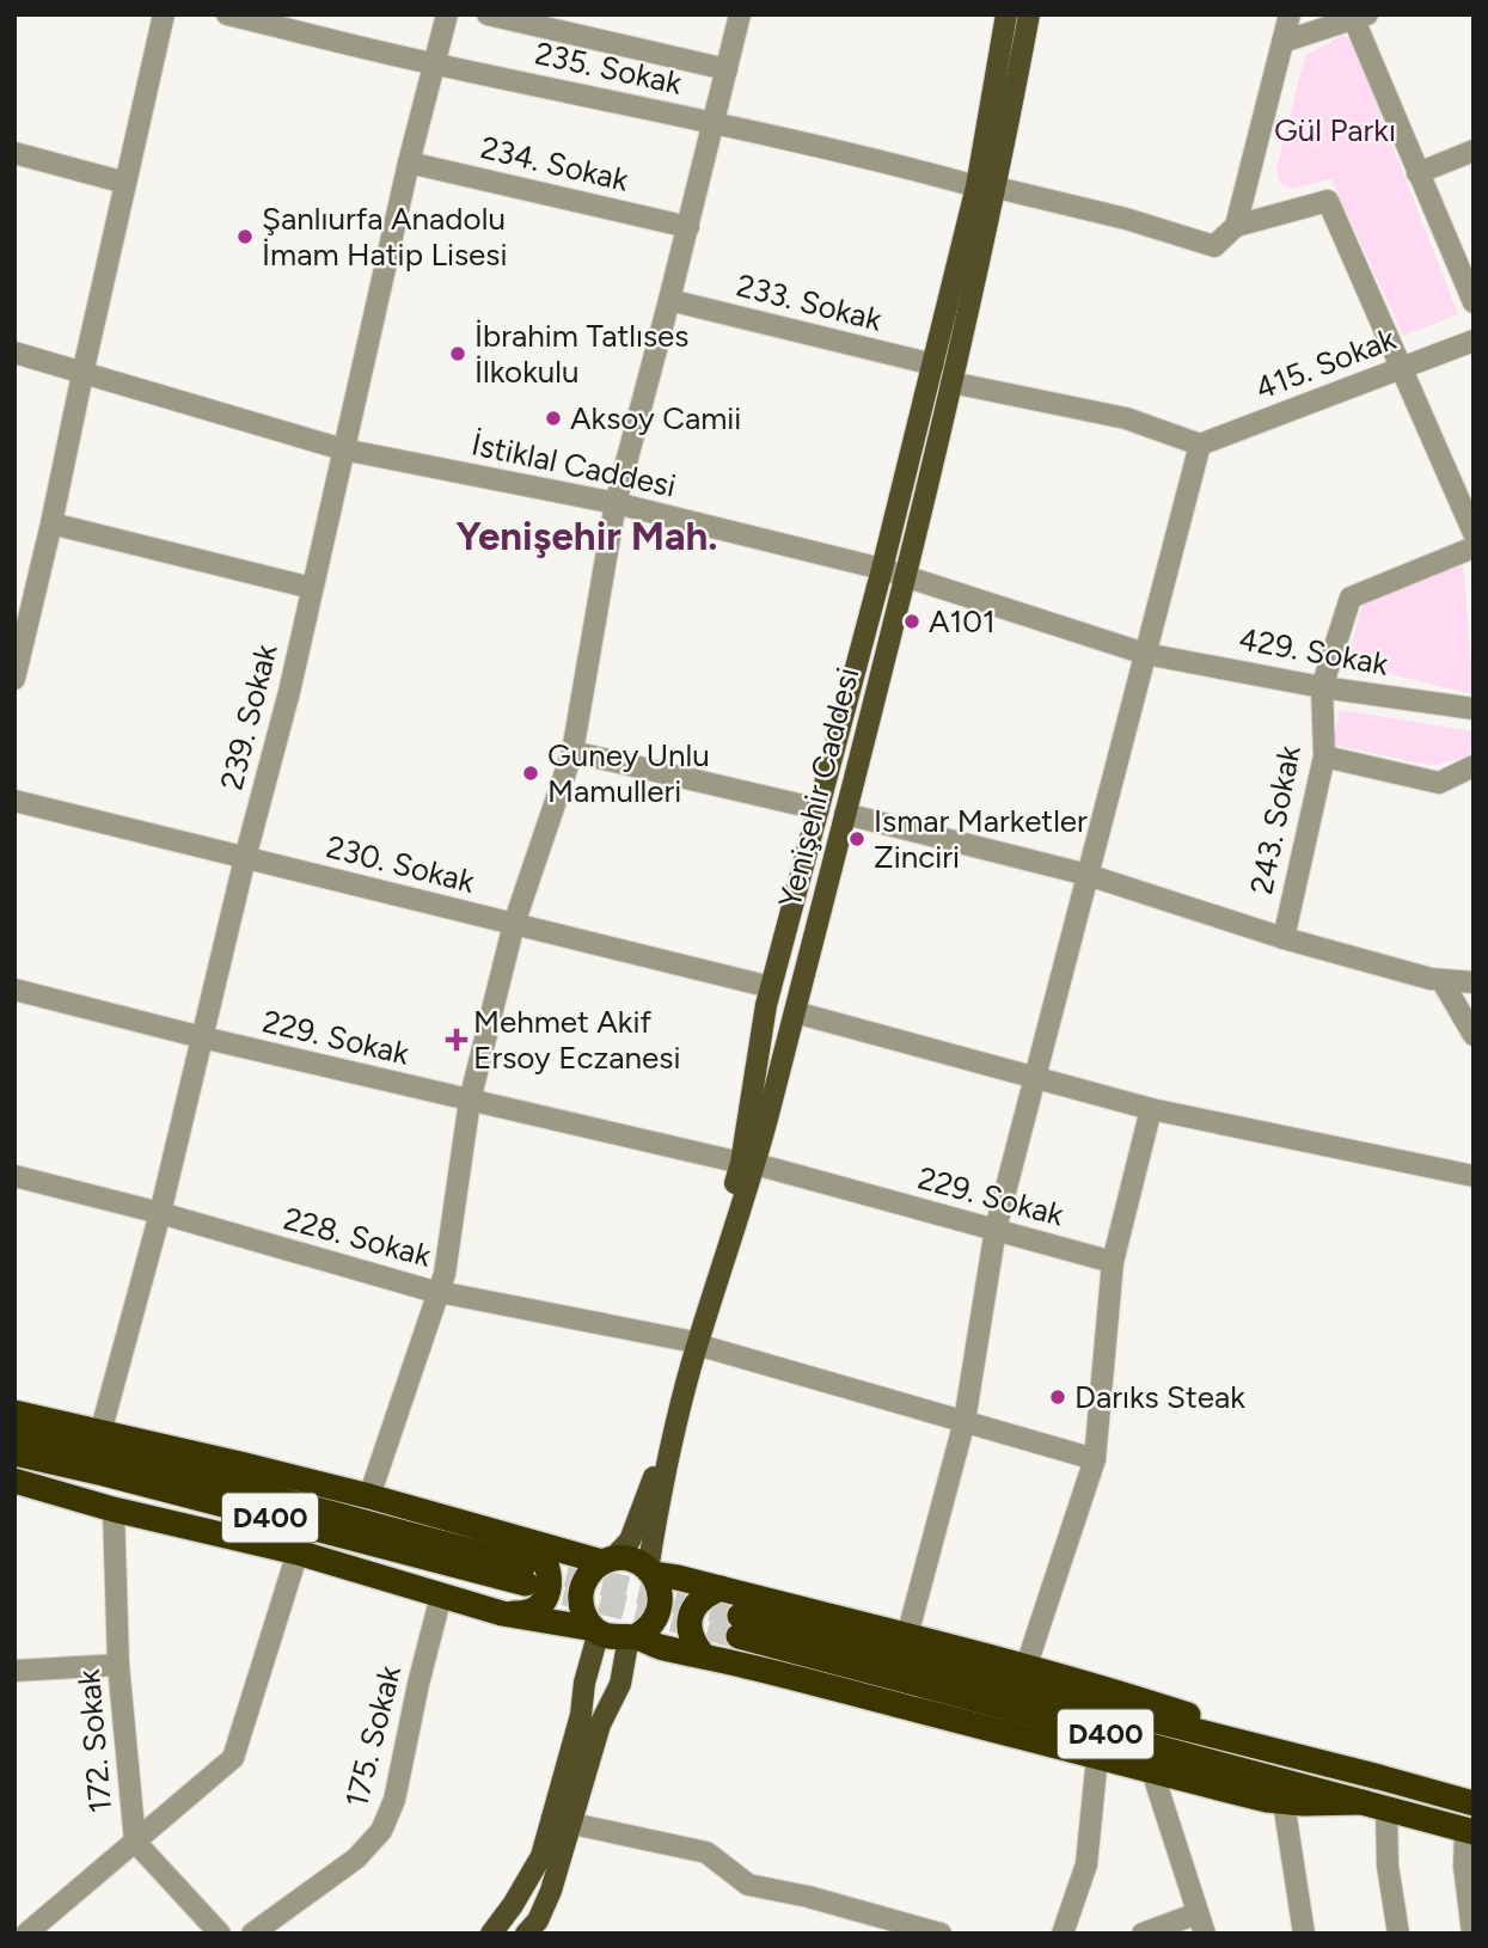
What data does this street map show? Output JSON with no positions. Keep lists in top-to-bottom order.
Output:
{
  "streets": {
    "highway": ["D400"],
    "main road": ["Yenişehir Caddesi"],
    "street": [
      "235. Sokak",
      "234. Sokak",
      "233. Sokak",
      "415. Sokak",
      "İstiklal Caddesi",
      "429. Sokak",
      "239. Sokak",
      "243. Sokak",
      "230. Sokak",
      "229. Sokak",
      "228. Sokak",
      "175. Sokak",
      "172. Sokak"
    ]
  },
  "crossings": [
    ["235. Sokak", "239. Sokak"],
    ["235. Sokak", "Yenişehir Caddesi"],
    ["234. Sokak", "239. Sokak"],
    ["233. Sokak", "Yenişehir Caddesi"],
    ["İstiklal Caddesi", "429. Sokak"],
    ["İstiklal Caddesi", "239. Sokak"],
    ["İstiklal Caddesi", "Yenişehir Caddesi"],
    ["429. Sokak", "243. Sokak"],
    ["239. Sokak", "230. Sokak"],
    ["239. Sokak", "229. Sokak"],
    ["239. Sokak", "228. Sokak"],
    ["Yenişehir Caddesi", "230. Sokak"],
    ["Yenişehir Caddesi", "229. Sokak"],
    ["Yenişehir Caddesi", "228. Sokak"]
  ],
  "districts": ["Yenişehir Mah."],
  "parks": ["Gül Parkı"],
  "places": {
    "other": [
      "Şanlıurfa Anadolu İmam Hatip Lisesi",
      "İbrahim Tatlıses İlkokulu",
      "Aksoy Camii",
      "A101",
      "Guney Unlu Mamulleri",
      "Ismar Marketler Zinciri",
      "Darıks Steak"
    ],
    "health": ["Mehmet Akif Ersoy Eczanesi"]
  }
}
